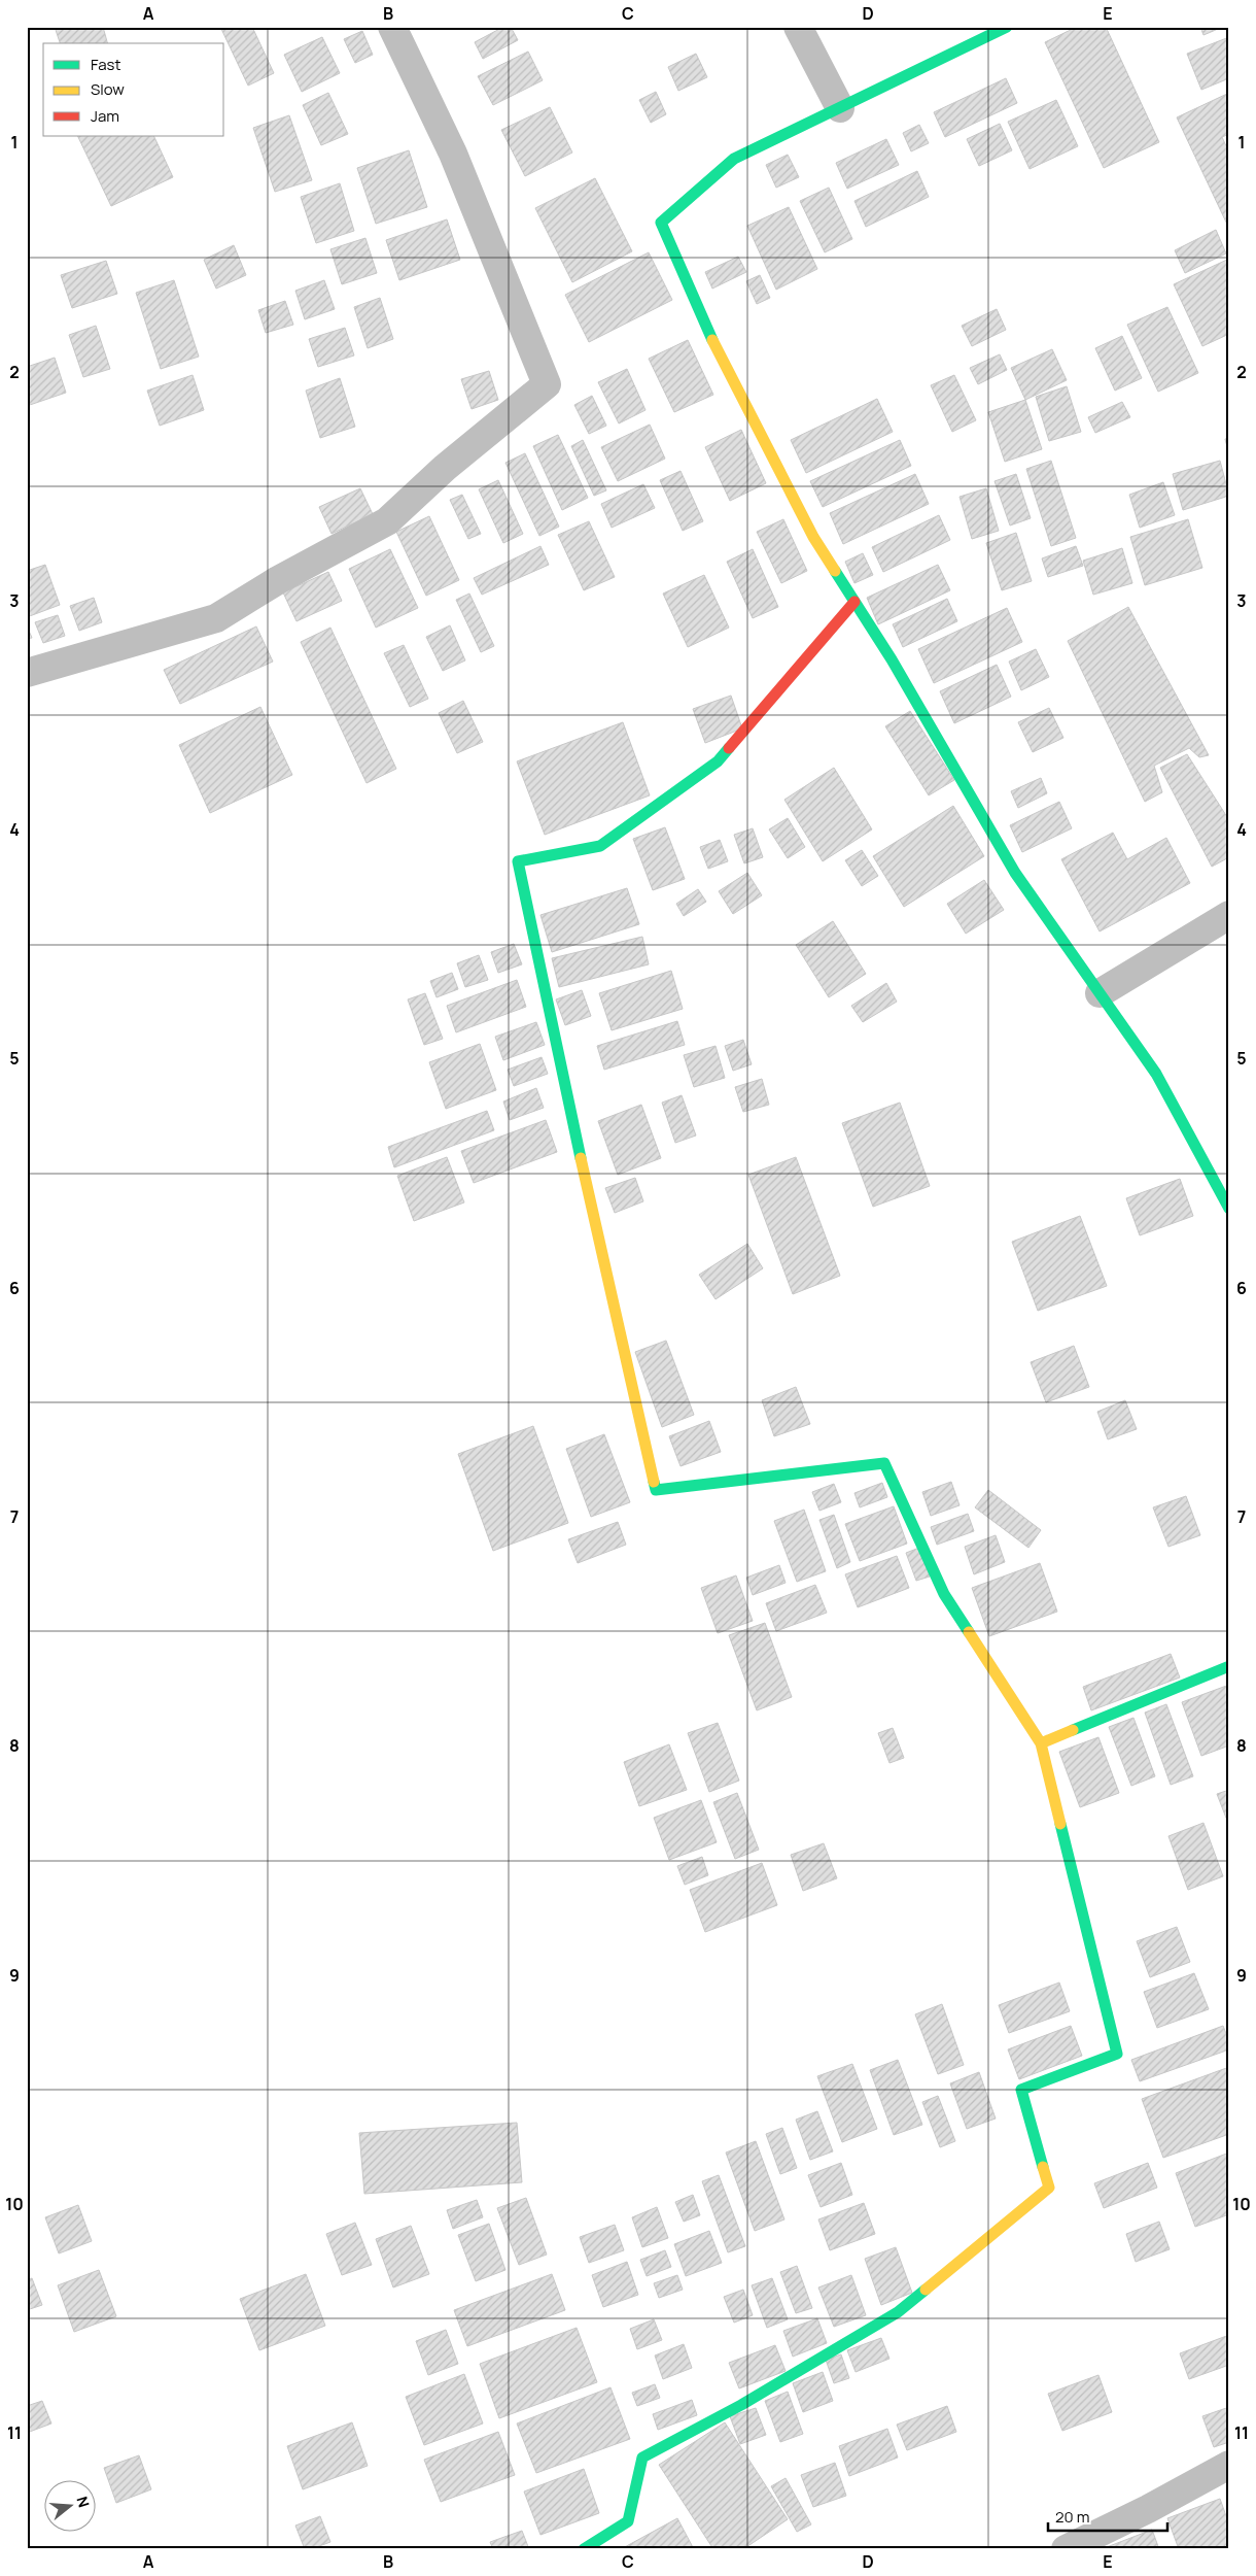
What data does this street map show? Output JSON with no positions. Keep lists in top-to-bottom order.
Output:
{
  "legend": ["Fast", "Slow", "Jam"],
  "scale_bar": "20 m",
  "north": "right",
  "grid": {
    "columns": [
      "A",
      "B",
      "C",
      "D",
      "E"
    ],
    "rows": [
      "1",
      "2",
      "3",
      "4",
      "5",
      "6",
      "7",
      "8",
      "9",
      "10",
      "11"
    ]
  }
}
